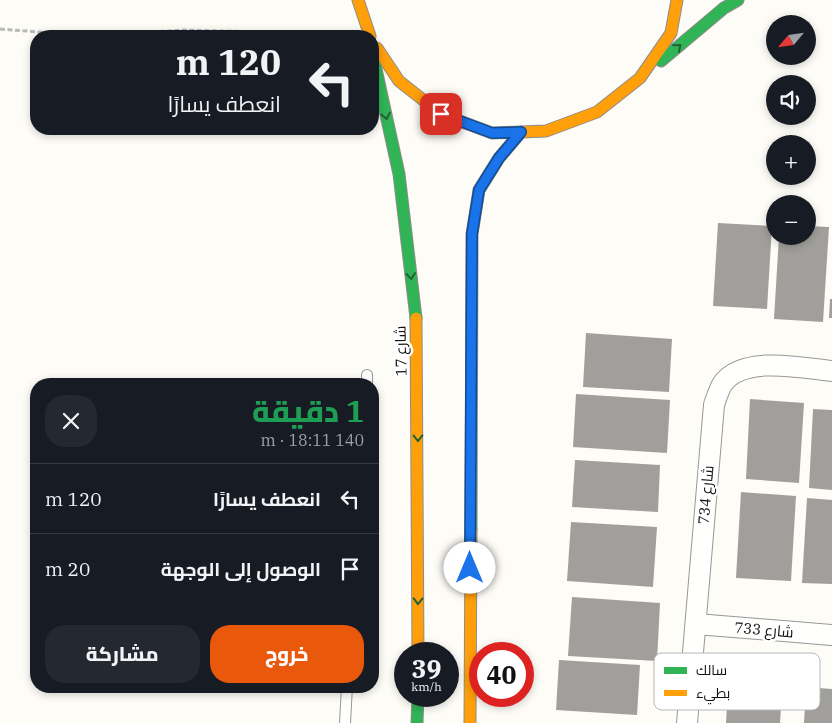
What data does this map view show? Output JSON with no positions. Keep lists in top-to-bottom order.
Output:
{
  "streets": {
    "street": ["شارع 17", "شارع 734", "شارع 733"]
  },
  "crossings": [
    ["شارع 734", "شارع 733"]
  ],
  "legend": ["سالك", "بطيء"],
  "north": "bottom left",
  "page": {
    "map_buttons": ["+", "−"],
    "turn": ["120 m", "انعطف يسارًا"],
    "heading": ["1 دقيقة", "140 m · 18:11"],
    "list": [
      {
        "name": "انعطف يسارًا",
        "value": "120 m"
      },
      {
        "name": "الوصول إلى الوجهة",
        "value": "20 m"
      }
    ],
    "buttons": ["خروج", "مشاركة"],
    "speed": "39 km/h",
    "limit": "40"
  }
}
